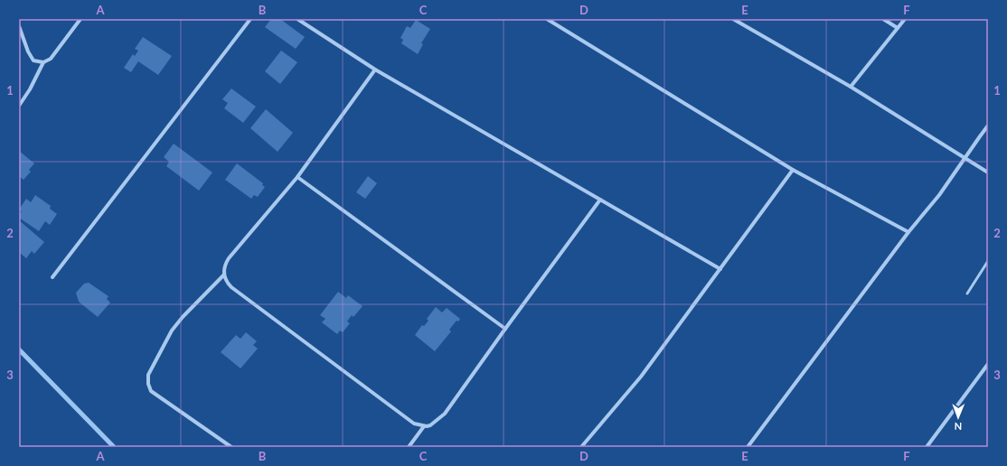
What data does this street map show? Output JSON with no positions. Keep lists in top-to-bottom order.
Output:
{
  "north": "bottom",
  "grid": {
    "columns": [
      "A",
      "B",
      "C",
      "D",
      "E",
      "F"
    ],
    "rows": ["1", "2", "3"]
  }
}
